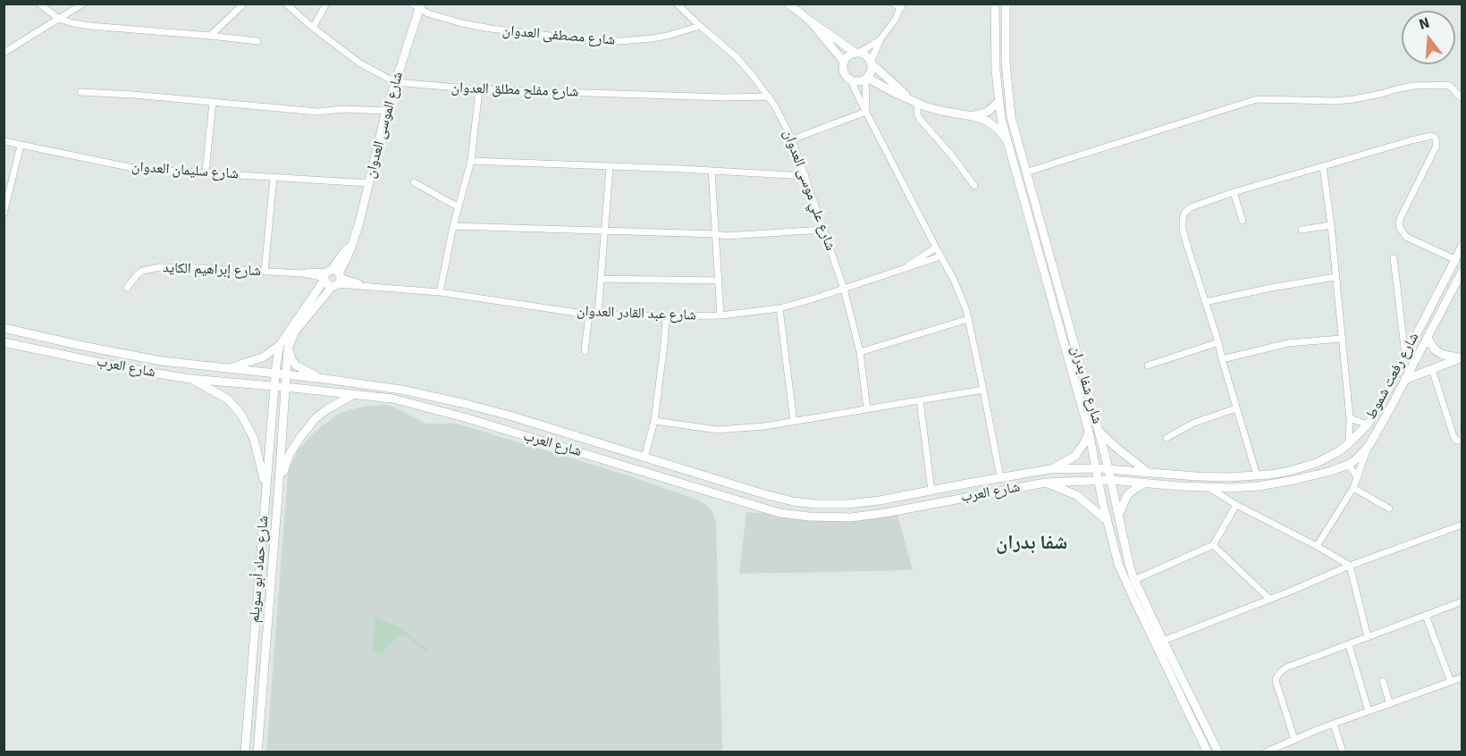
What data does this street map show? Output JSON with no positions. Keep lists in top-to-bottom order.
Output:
{
  "streets": {
    "main road": [
      "شارع الموسى العدوان",
      "شارع العرب",
      "شارع رفعت شموط",
      "شارع شفا بدران",
      "شارع حماد أبو سويلم"
    ],
    "street": [
      "شارع مصطفى العدوان",
      "شارع مفلح مطلق العدوان",
      "شارع سليمان العدوان",
      "شارع علي موسى العدوان",
      "شارع إبراهيم الكايد",
      "شارع عبد القادر العدوان"
    ]
  },
  "crossings": [
    ["شارع مصطفى العدوان", "شارع الموسى العدوان"],
    ["شارع مصطفى العدوان", "شارع علي موسى العدوان"],
    ["شارع مفلح مطلق العدوان", "شارع الموسى العدوان"],
    ["شارع مفلح مطلق العدوان", "شارع علي موسى العدوان"],
    ["شارع الموسى العدوان", "شارع سليمان العدوان"],
    ["شارع الموسى العدوان", "شارع إبراهيم الكايد"],
    ["شارع الموسى العدوان", "شارع عبد القادر العدوان"],
    ["شارع الموسى العدوان", "شارع العرب"],
    ["شارع الموسى العدوان", "شارع حماد أبو سويلم"],
    ["شارع علي موسى العدوان", "شارع عبد القادر العدوان"],
    ["شارع إبراهيم الكايد", "شارع عبد القادر العدوان"],
    ["شارع العرب", "شارع رفعت شموط"],
    ["شارع العرب", "شارع شفا بدران"],
    ["شارع العرب", "شارع حماد أبو سويلم"],
    ["شارع رفعت شموط", "شارع شفا بدران"]
  ],
  "districts": ["شفا بدران"],
  "north": "top"
}
